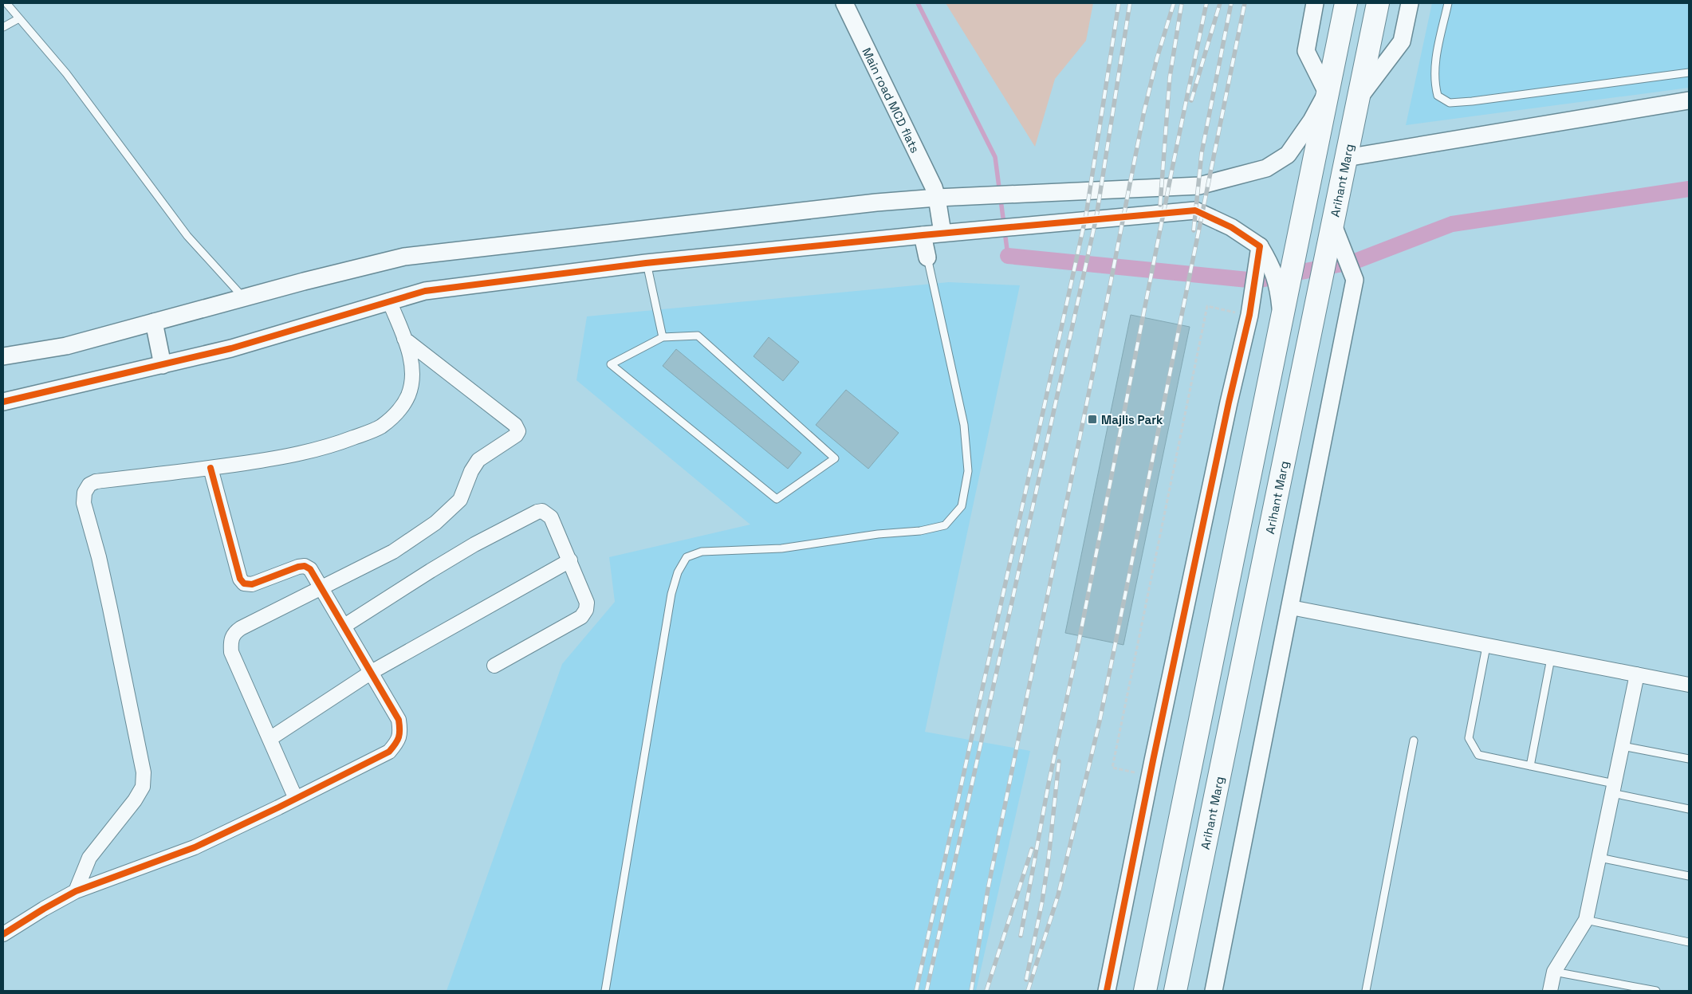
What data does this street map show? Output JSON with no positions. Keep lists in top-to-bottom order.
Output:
{
  "streets": {
    "main road": ["Arihant Marg"],
    "street": ["Main road MCD flats"]
  },
  "places": {
    "transit": ["Majlis Park"]
  }
}
